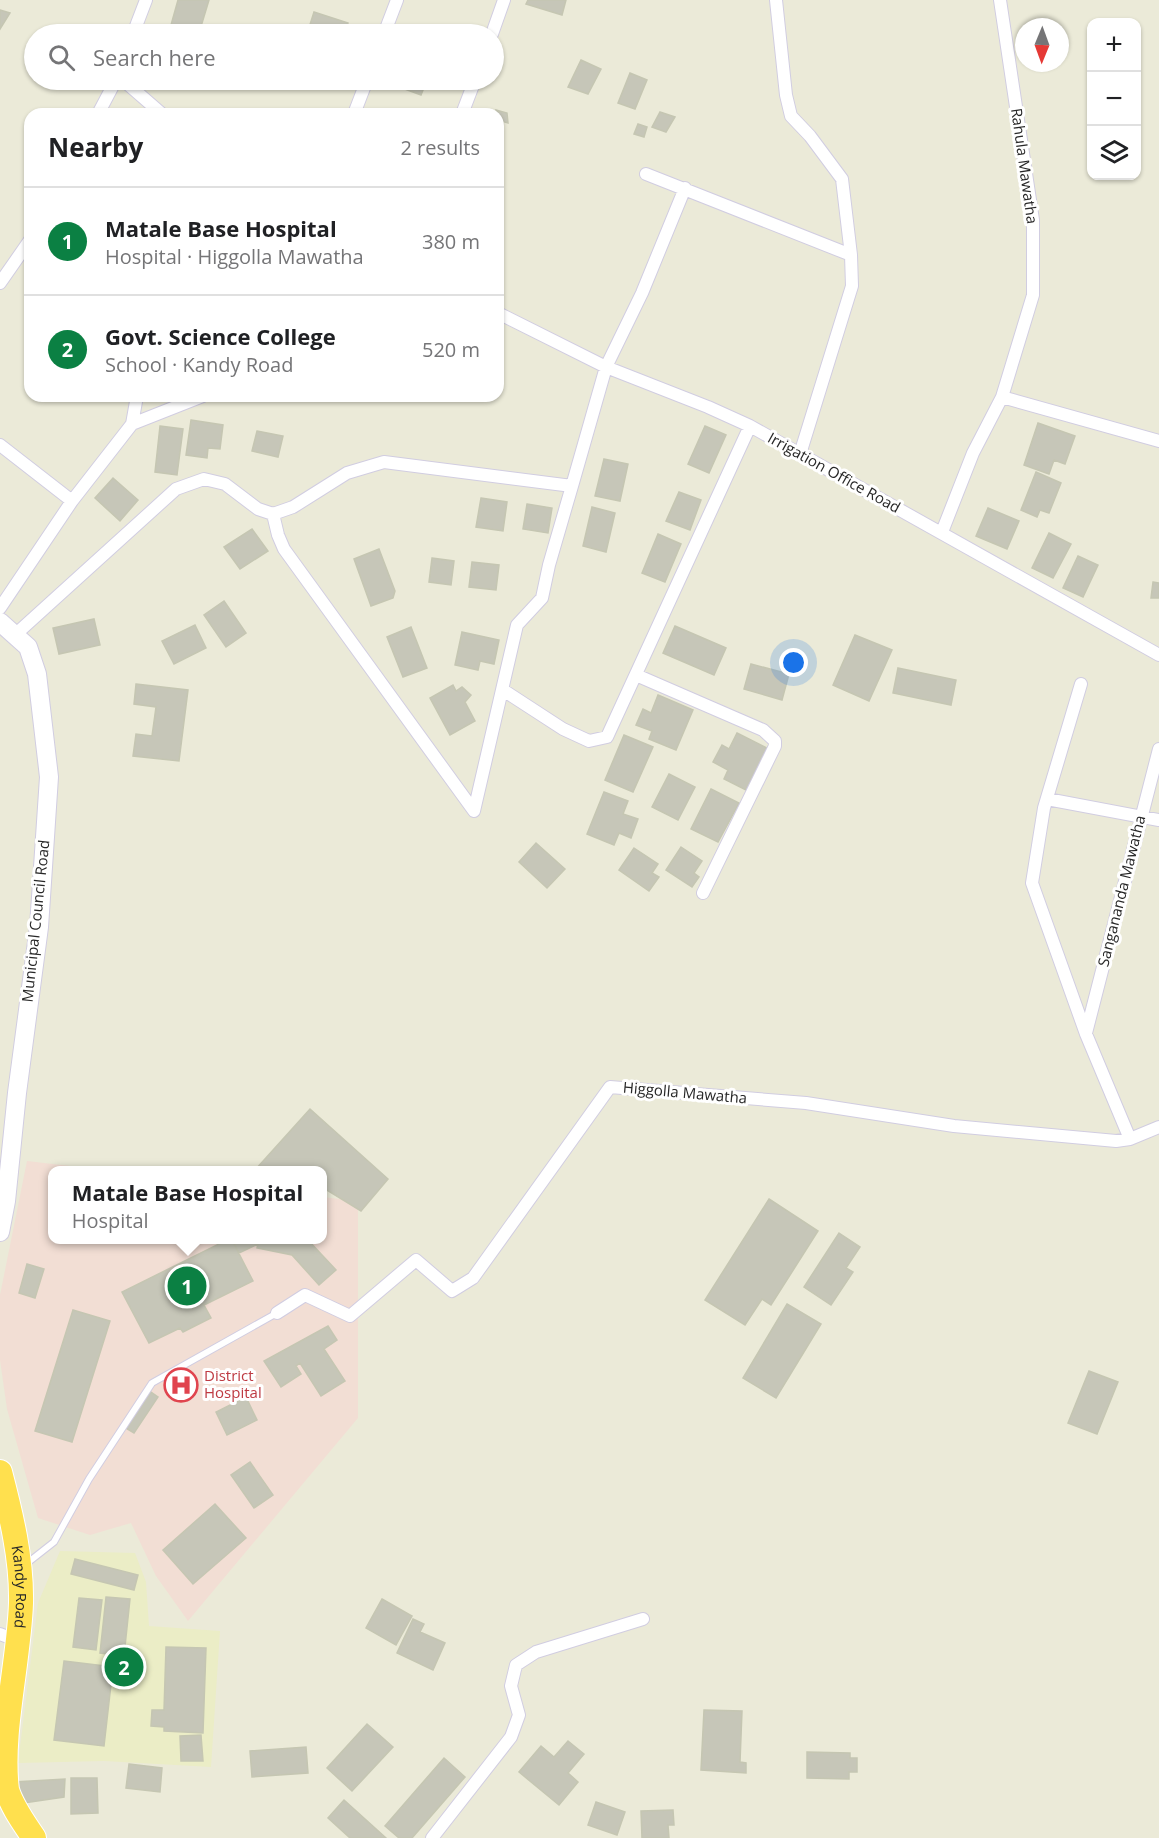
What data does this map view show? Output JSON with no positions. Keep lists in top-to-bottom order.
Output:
{
  "streets": {
    "highway": ["Kandy Road"],
    "street": [
      "Rahula Mawatha",
      "Irrigation Office Road",
      "Sangananda Mawatha",
      "Municipal Council Road",
      "Higgolla Mawatha"
    ]
  },
  "crossings": [
    ["Rahula Mawatha", "Irrigation Office Road"]
  ],
  "places": {
    "hospital": ["District Hospital"]
  },
  "north": "bottom",
  "page": {
    "map_buttons": ["+", "−"],
    "search": "Search here",
    "heading": ["Nearby", "2 results"],
    "list": [
      {
        "mark": "1",
        "name": "Matale Base Hospital",
        "note": "Hospital · Higgolla Mawatha",
        "value": "380 m"
      },
      {
        "mark": "2",
        "name": "Govt. Science College",
        "note": "School · Kandy Road",
        "value": "520 m"
      }
    ],
    "popup": ["Matale Base Hospital", "Hospital"],
    "pins": ["1", "2"]
  }
}
